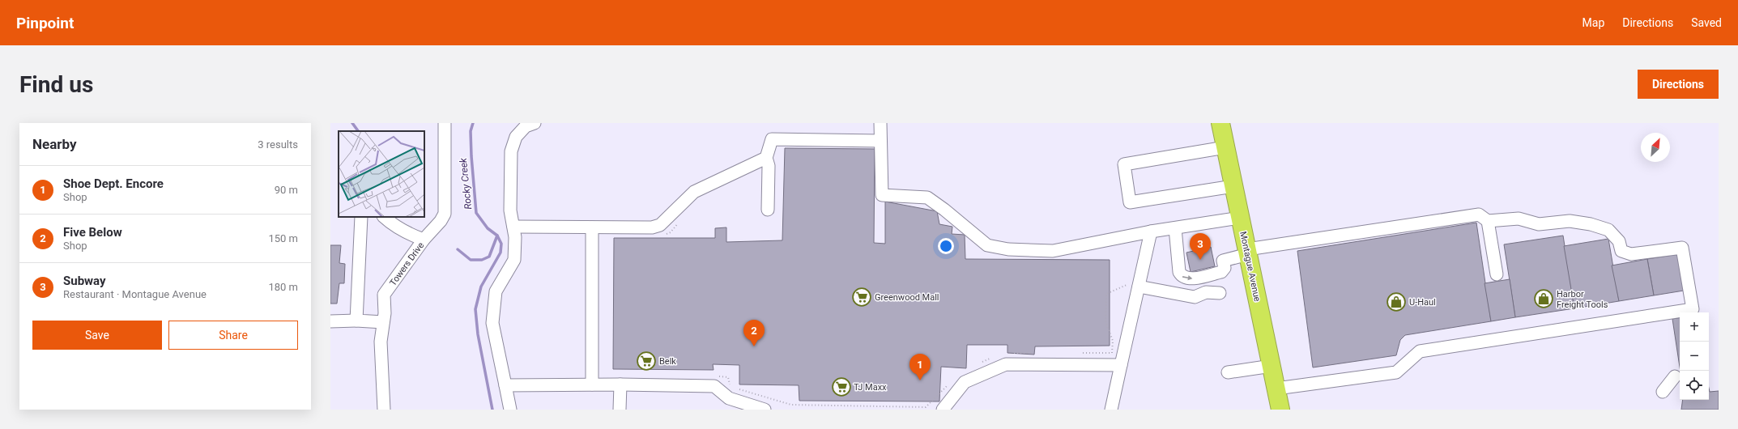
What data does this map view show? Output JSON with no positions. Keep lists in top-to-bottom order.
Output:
{
  "streets": {
    "highway": ["Montague Avenue"],
    "street": ["Towers Drive"]
  },
  "water": ["Rocky Creek"],
  "places": {
    "supermarket": ["Greenwood Mall", "Belk", "TJ Maxx"],
    "shop": ["Harbor Freight Tools", "U-Haul"]
  },
  "north": "top right",
  "page": {
    "header": "Pinpoint",
    "nav": ["Map", "Directions", "Saved"],
    "buttons": [
      "Directions",
      ["Save", "Share"]
    ],
    "title": "Find us",
    "heading": ["Nearby", "3 results"],
    "list": [
      {
        "mark": "1",
        "name": "Shoe Dept. Encore",
        "note": "Shop",
        "value": "90 m"
      },
      {
        "mark": "2",
        "name": "Five Below",
        "note": "Shop",
        "value": "150 m"
      },
      {
        "mark": "3",
        "name": "Subway",
        "note": "Restaurant · Montague Avenue",
        "value": "180 m"
      }
    ],
    "pins": ["3", "2", "1"],
    "map_buttons": ["+", "−"]
  }
}
